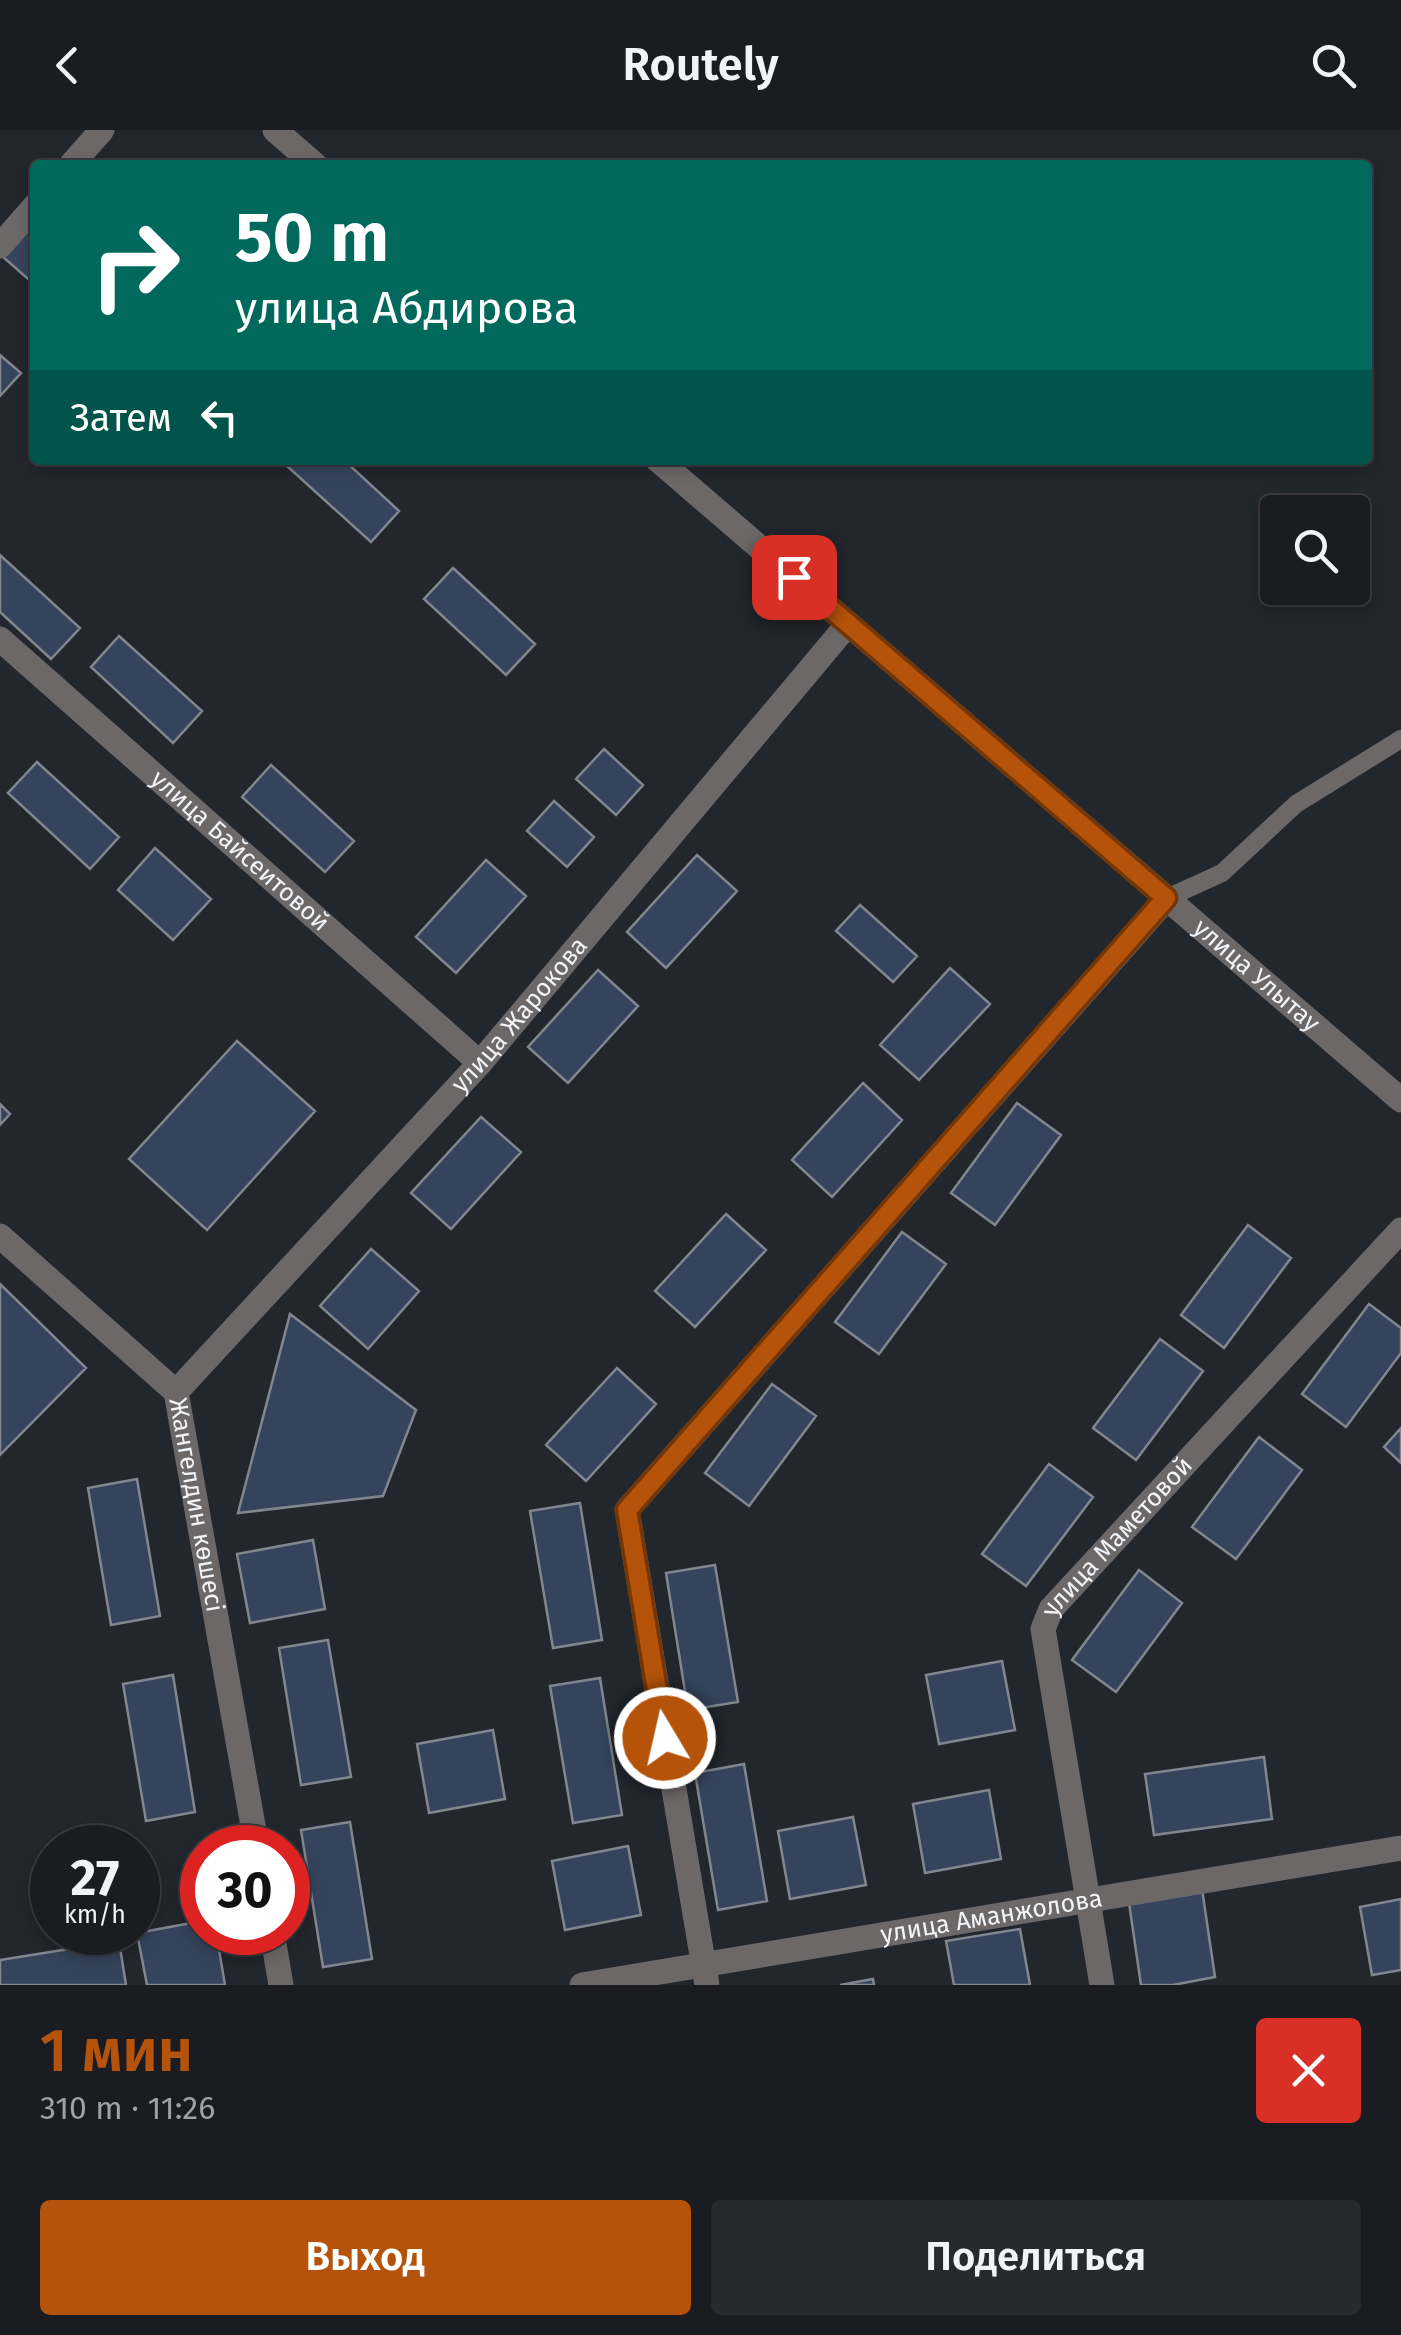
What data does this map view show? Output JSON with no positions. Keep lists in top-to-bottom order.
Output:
{
  "streets": {
    "street": [
      "улица Байсеитовой",
      "улица Улытау",
      "улица Жарокова",
      "Жангелдин көшесі",
      "улица Маметовой",
      "улица Аманжолова"
    ]
  },
  "crossings": [
    ["улица Байсеитовой", "улица Жарокова"],
    ["улица Улытау", "улица Жарокова"],
    ["улица Жарокова", "Жангелдин көшесі"],
    ["улица Маметовой", "улица Аманжолова"]
  ],
  "page": {
    "header": "Routely",
    "turn": ["50 m", "улица Абдирова"],
    "then": "Затем",
    "speed": "27 km/h",
    "limit": "30",
    "heading": ["1 мин", "310 m · 11:26"],
    "buttons": ["Выход", "Поделиться"]
  }
}
